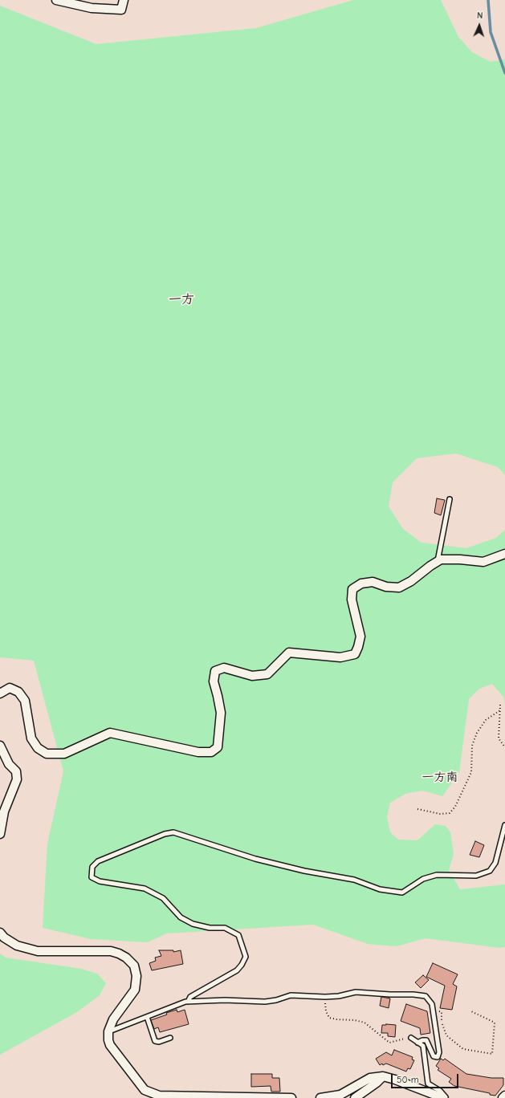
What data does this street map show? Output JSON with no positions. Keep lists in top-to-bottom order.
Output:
{
  "districts": ["一方", "一方南"],
  "scale_bar": "50 m",
  "north": "top"
}
